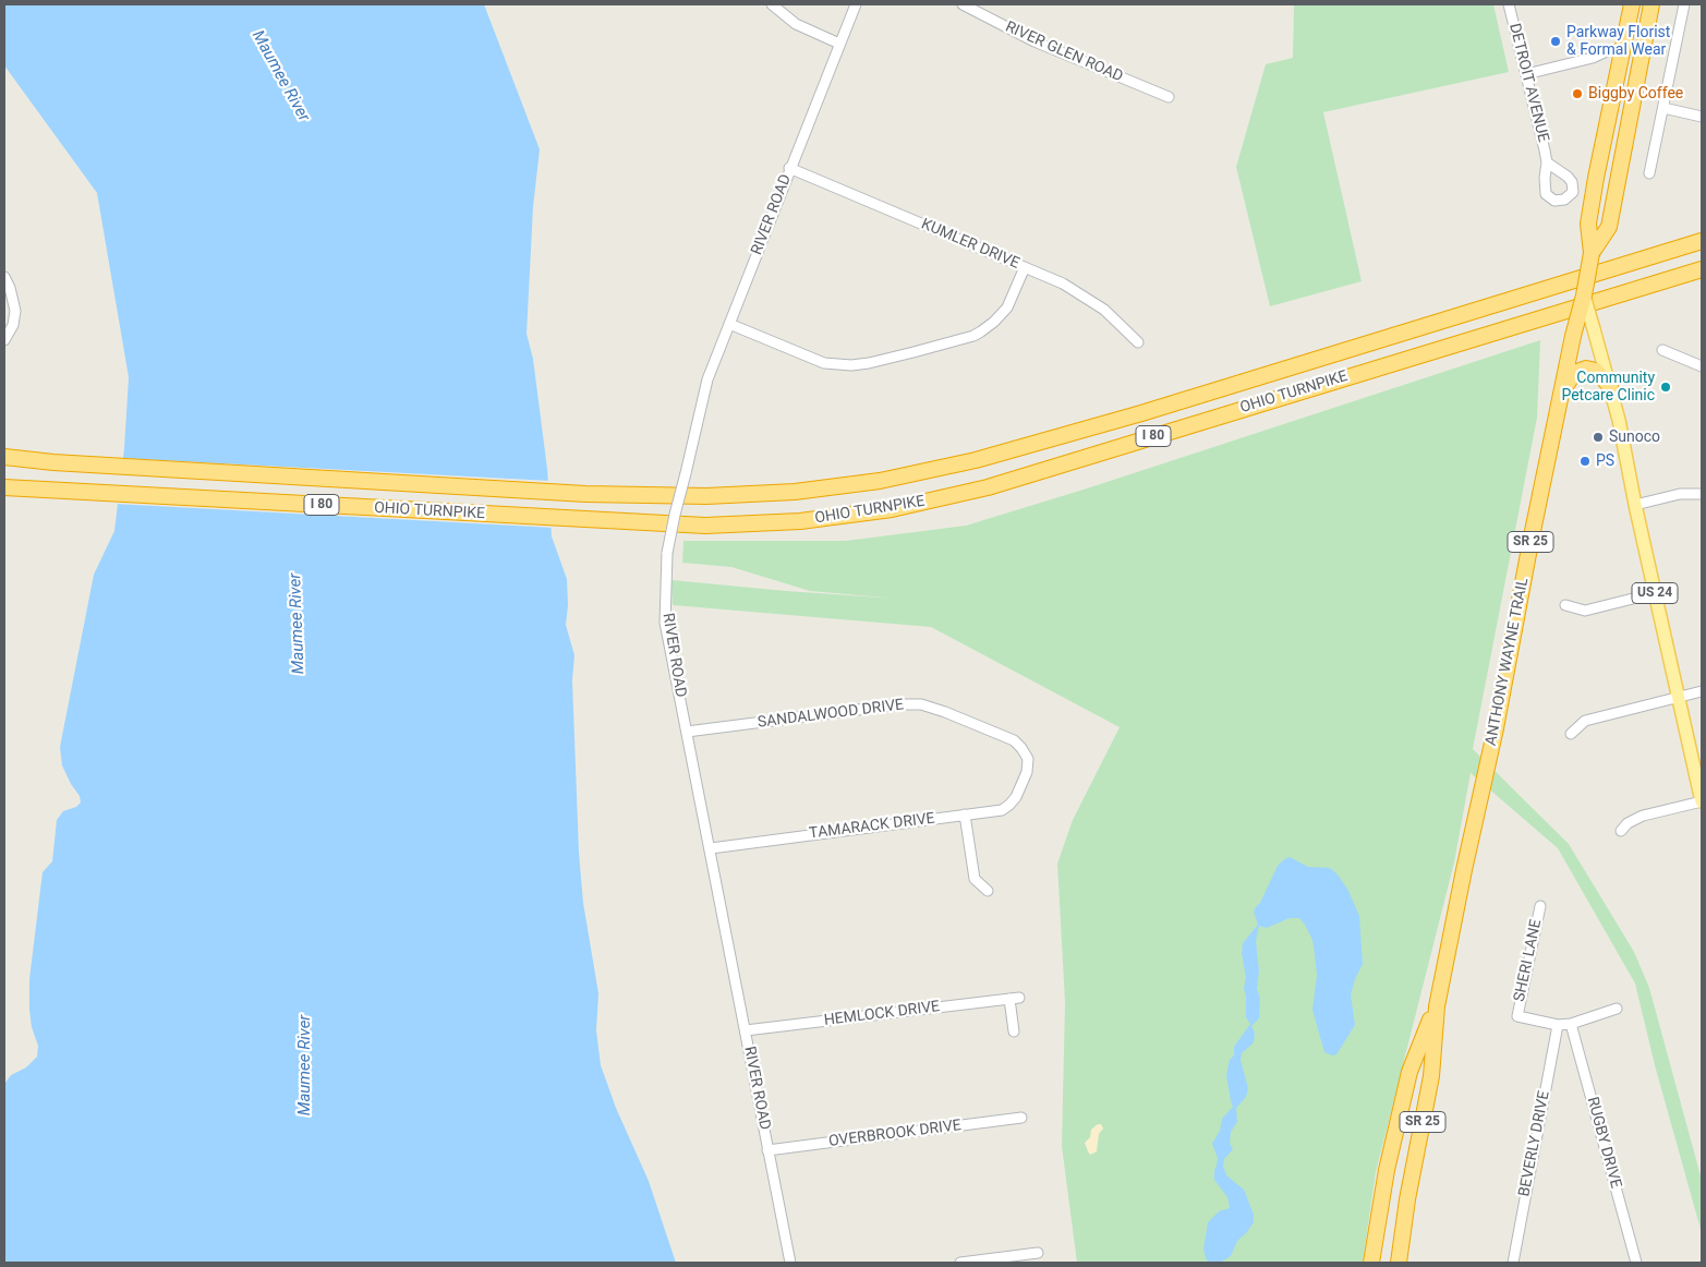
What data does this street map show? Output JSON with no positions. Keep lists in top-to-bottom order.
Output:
{
  "streets": {
    "highway": [
      "OHIO TURNPIKE",
      "I 80",
      "SR 25",
      "US 24",
      "ANTHONY WAYNE TRAIL"
    ],
    "street": [
      "RIVER GLEN ROAD",
      "DETROIT AVENUE",
      "RIVER ROAD",
      "KUMLER DRIVE",
      "SANDALWOOD DRIVE",
      "TAMARACK DRIVE",
      "SHERI LANE",
      "HEMLOCK DRIVE",
      "OVERBROOK DRIVE",
      "RUGBY DRIVE",
      "BEVERLY DRIVE"
    ]
  },
  "crossings": [
    ["RIVER ROAD", "KUMLER DRIVE"],
    ["RIVER ROAD", "SANDALWOOD DRIVE"],
    ["RIVER ROAD", "TAMARACK DRIVE"],
    ["RIVER ROAD", "HEMLOCK DRIVE"],
    ["RIVER ROAD", "OVERBROOK DRIVE"],
    ["US 24", "ANTHONY WAYNE TRAIL"],
    ["SANDALWOOD DRIVE", "TAMARACK DRIVE"],
    ["SHERI LANE", "BEVERLY DRIVE"]
  ],
  "water": ["Maumee River"],
  "places": [
    "Parkway Florist & Formal Wear",
    "Biggby Coffee",
    "Community Petcare Clinic",
    "Sunoco",
    "PS"
  ]
}
